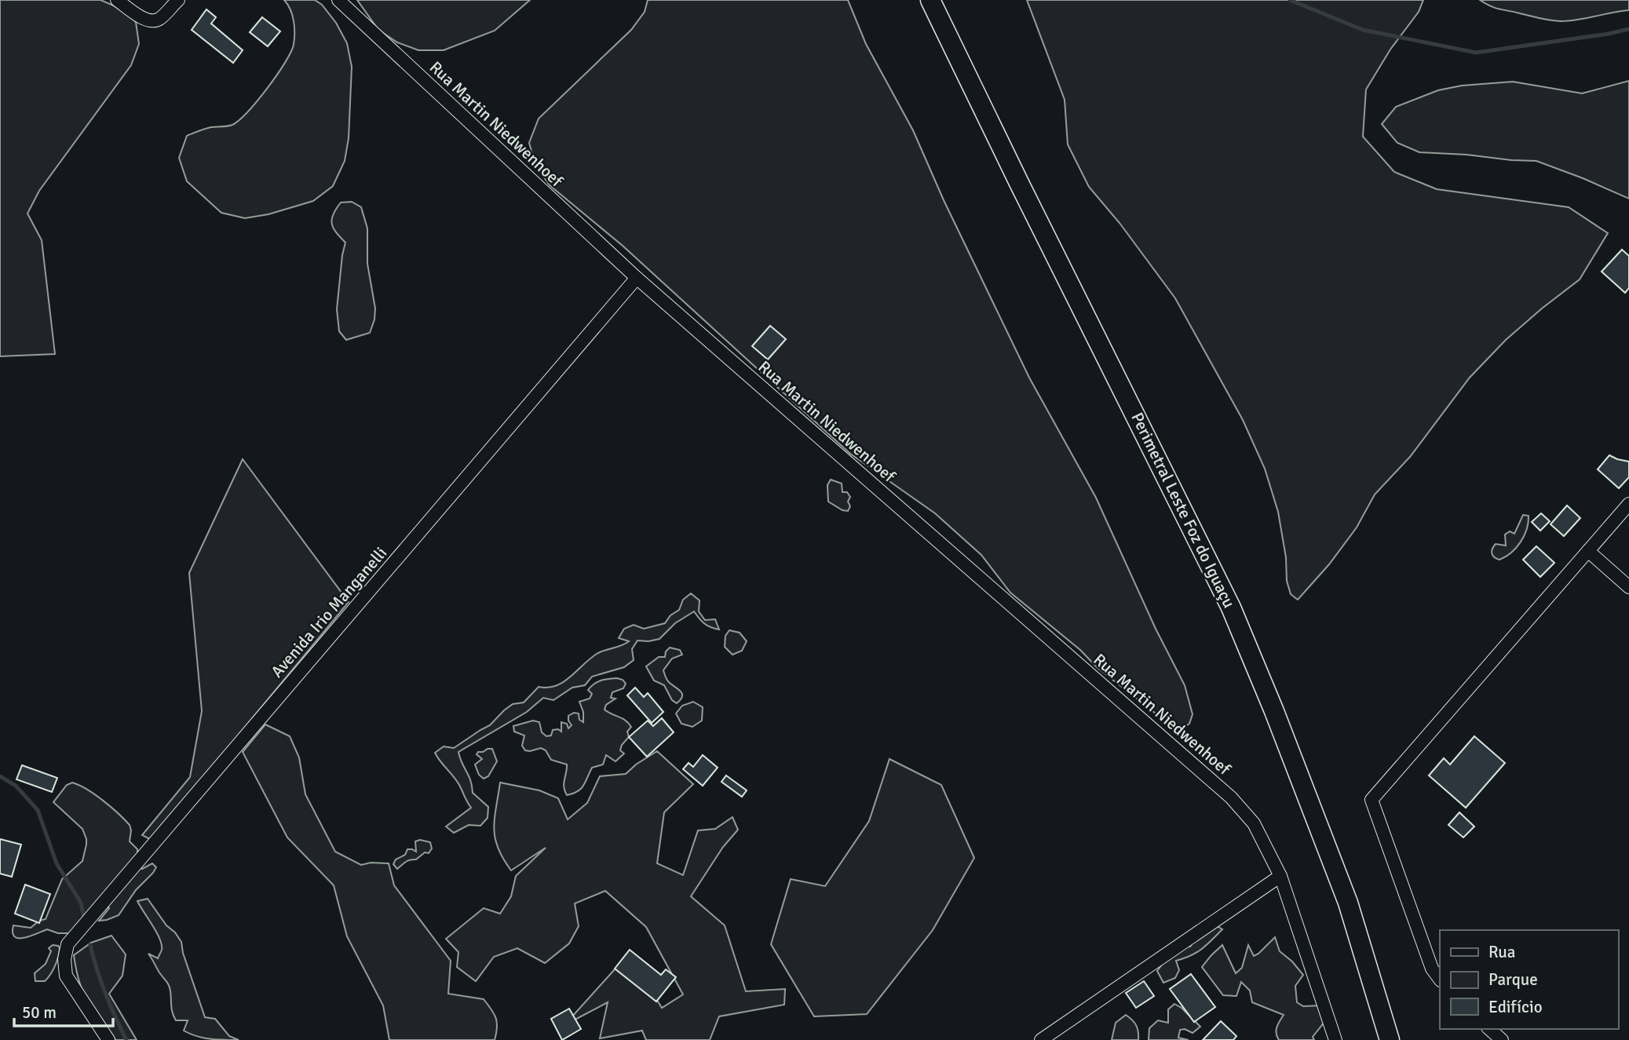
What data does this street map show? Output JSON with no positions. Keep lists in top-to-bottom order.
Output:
{
  "streets": {
    "highway": ["Perimetral Leste Foz do Iguaçu"],
    "street": ["Rua Martin Niedwenhoef", "Avenida Irio Manganelli"]
  },
  "crossings": [
    ["Rua Martin Niedwenhoef", "Avenida Irio Manganelli"]
  ],
  "legend": ["Rua", "Parque", "Edifício"],
  "scale_bar": "50 m"
}
